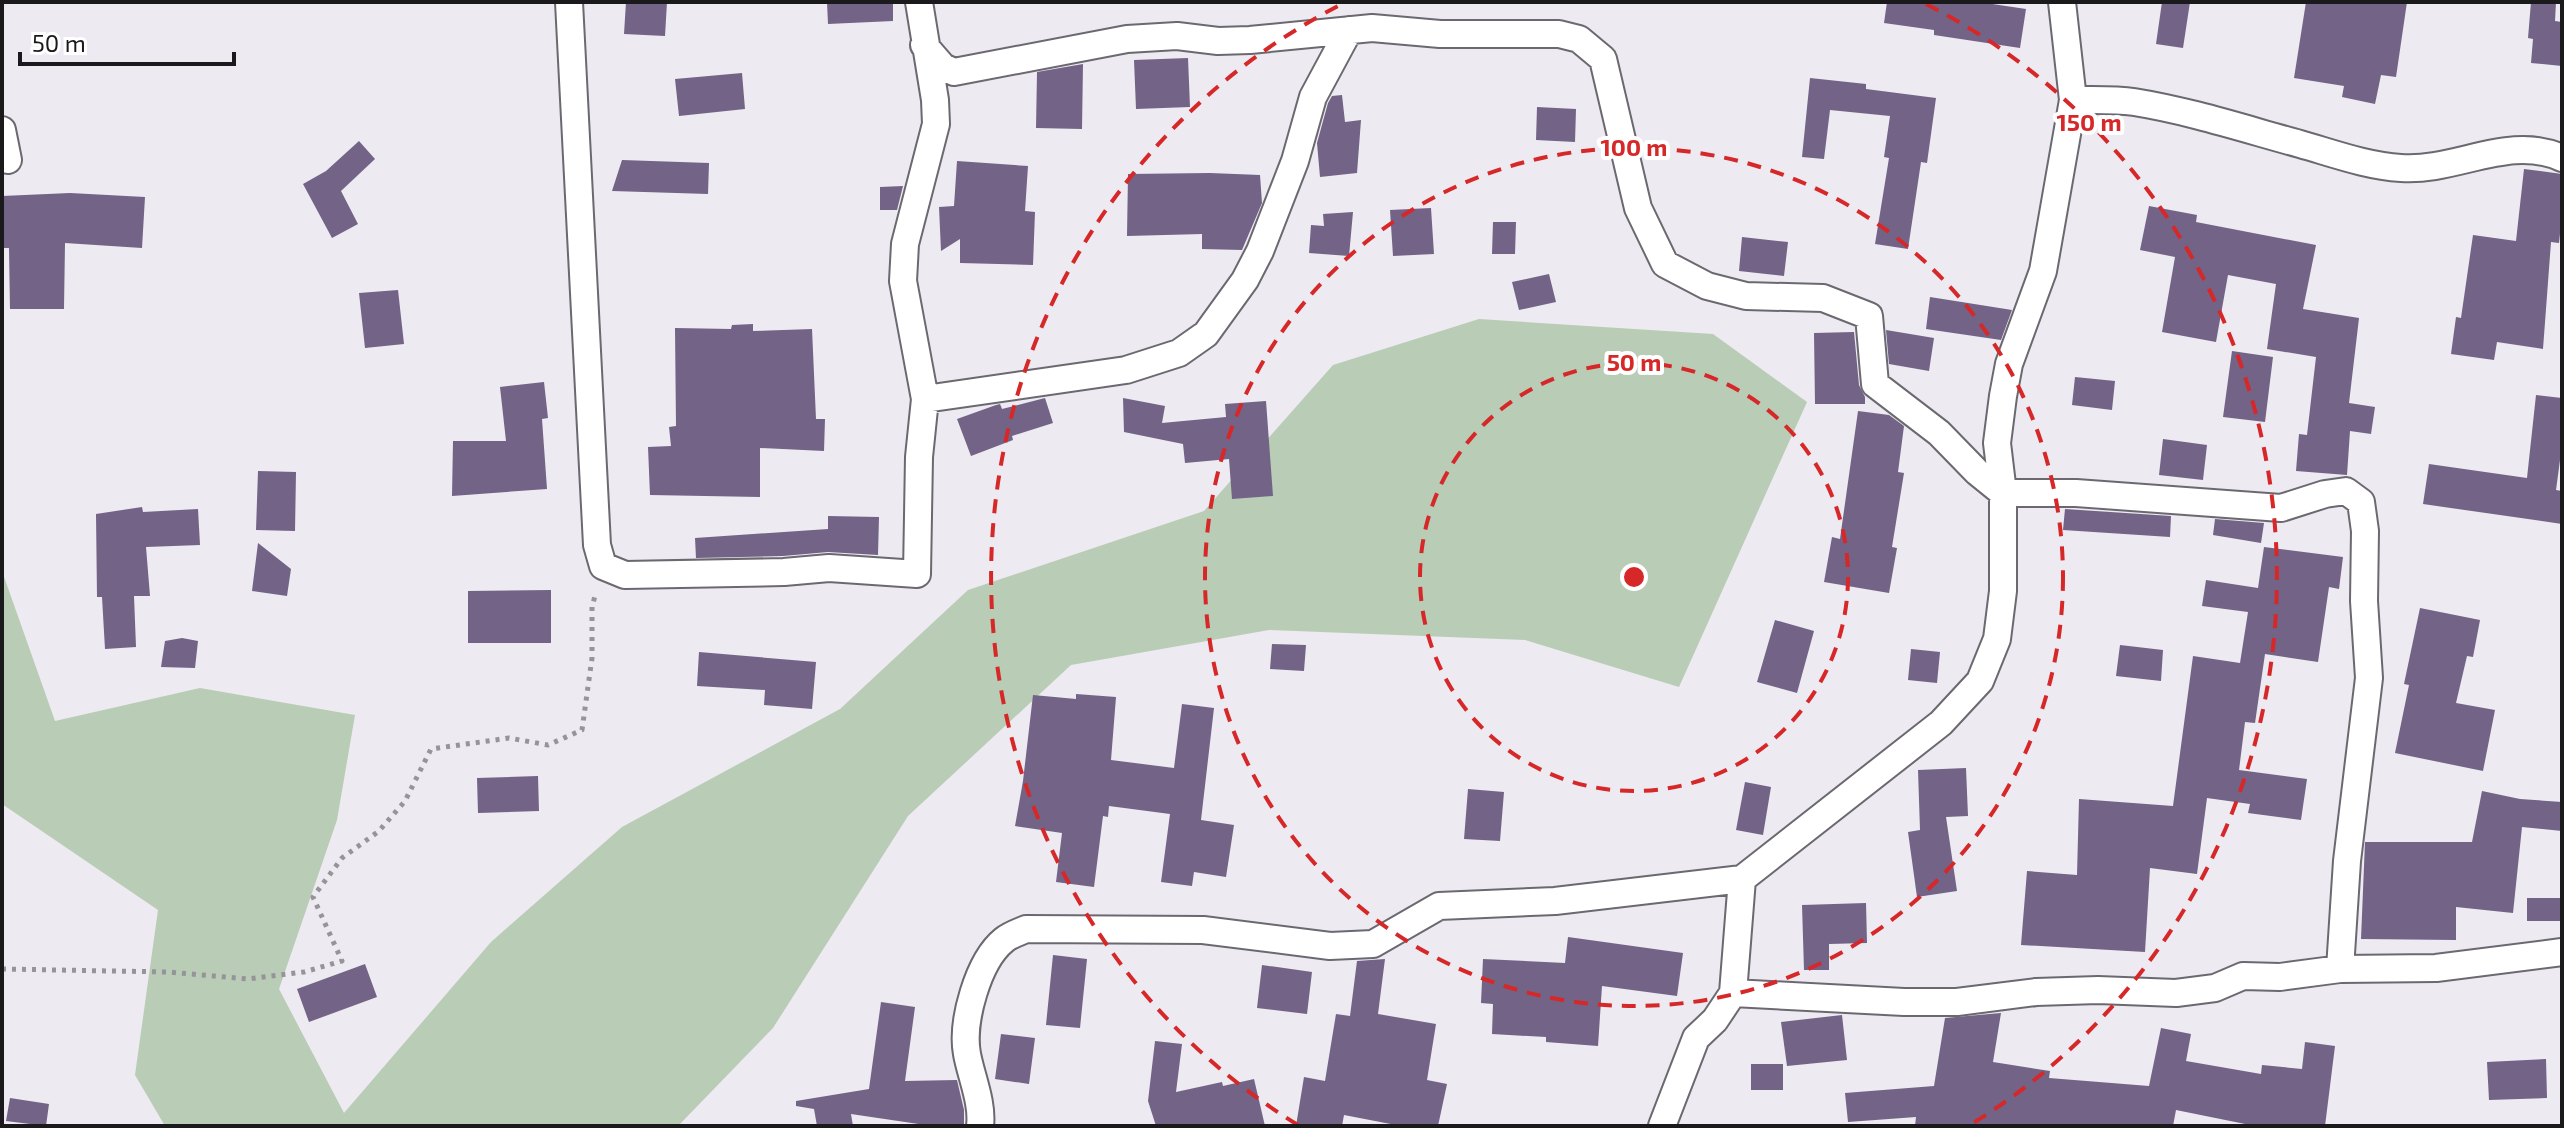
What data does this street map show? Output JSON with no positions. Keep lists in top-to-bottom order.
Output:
{
  "scale_bar": "50 m",
  "rings": ["150 m", "100 m", "50 m"]
}
